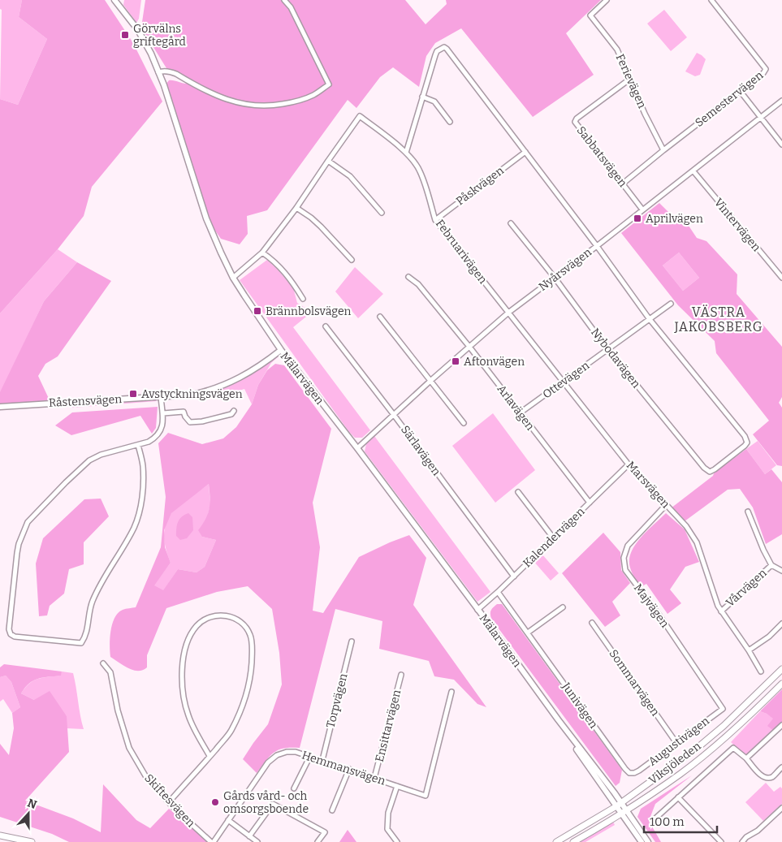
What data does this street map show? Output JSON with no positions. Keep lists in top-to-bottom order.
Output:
{
  "streets": {
    "main road": ["Viksjöleden"],
    "street": [
      "Ferievägen",
      "Semestervägen",
      "Sabbatsvägen",
      "Påskvägen",
      "Vintervägen",
      "Februarivägen",
      "Nyårsvägen",
      "Nybodavägen",
      "Mälarvägen",
      "Ottevägen",
      "Råstensvägen",
      "Arlavägen",
      "Särlavägen",
      "Marsvägen",
      "Kalendervägen",
      "Vårvägen",
      "Majvägen",
      "Sommarvägen",
      "Torpvägen",
      "Junivägen",
      "Ensittarvägen",
      "Augustivägen",
      "Hemmansvägen",
      "Skiftesvägen"
    ]
  },
  "crossings": [
    ["Ferievägen", "Semestervägen"],
    ["Ferievägen", "Sabbatsvägen"],
    ["Semestervägen", "Sabbatsvägen"],
    ["Sabbatsvägen", "Nyårsvägen"],
    ["Påskvägen", "Februarivägen"],
    ["Vintervägen", "Nyårsvägen"],
    ["Februarivägen", "Nyårsvägen"],
    ["Februarivägen", "Marsvägen"],
    ["Nyårsvägen", "Nybodavägen"],
    ["Nyårsvägen", "Mälarvägen"],
    ["Nyårsvägen", "Arlavägen"],
    ["Nyårsvägen", "Särlavägen"],
    ["Nyårsvägen", "Marsvägen"],
    ["Nybodavägen", "Ottevägen"],
    ["Mälarvägen", "Råstensvägen"],
    ["Mälarvägen", "Kalendervägen"],
    ["Mälarvägen", "Viksjöleden"],
    ["Ottevägen", "Arlavägen"],
    ["Ottevägen", "Marsvägen"],
    ["Arlavägen", "Kalendervägen"],
    ["Särlavägen", "Kalendervägen"],
    ["Marsvägen", "Kalendervägen"],
    ["Marsvägen", "Vårvägen"],
    ["Marsvägen", "Majvägen"],
    ["Kalendervägen", "Junivägen"],
    ["Majvägen", "Augustivägen"],
    ["Sommarvägen", "Augustivägen"],
    ["Torpvägen", "Hemmansvägen"],
    ["Junivägen", "Augustivägen"],
    ["Ensittarvägen", "Hemmansvägen"],
    ["Hemmansvägen", "Skiftesvägen"]
  ],
  "districts": ["VÄSTRA JAKOBSBERG"],
  "places": {
    "transit": [
      "Görvälns griftegård",
      "Aprilvägen",
      "Brännbolsvägen",
      "Aftonvägen",
      "Avstyckningsvägen"
    ],
    "other": ["Gårds vård- och omsorgsboende"]
  },
  "scale_bar": "100 m",
  "north": "top"
}
